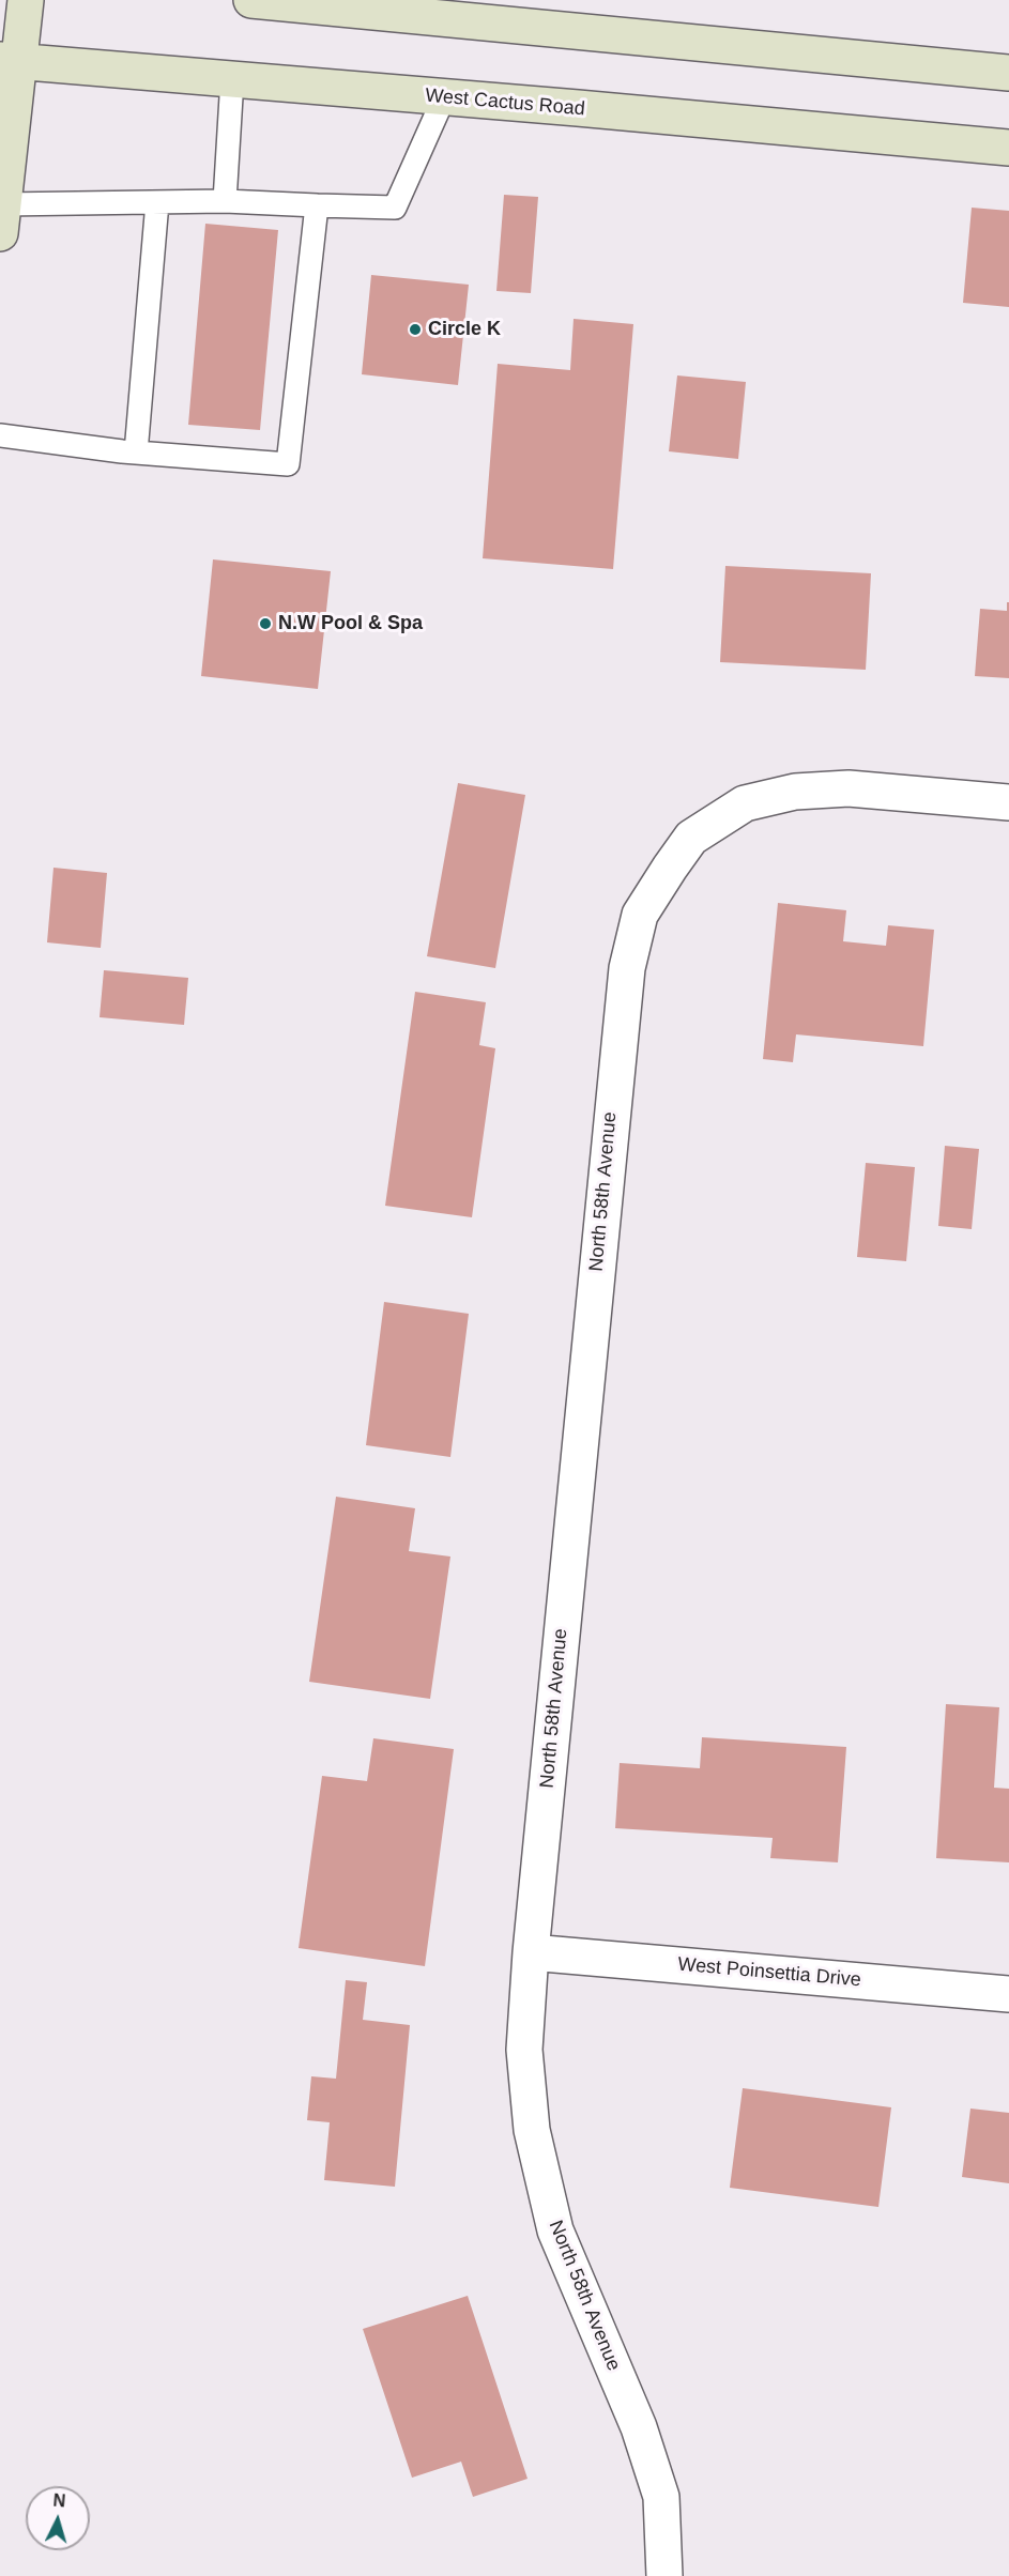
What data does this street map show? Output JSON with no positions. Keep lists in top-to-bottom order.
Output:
{
  "streets": {
    "main road": ["West Cactus Road"],
    "street": ["North 58th Avenue", "West Poinsettia Drive"]
  },
  "crossings": [
    ["North 58th Avenue", "West Poinsettia Drive"]
  ],
  "places": ["Circle K", "N.W Pool & Spa"],
  "north": "top"
}
